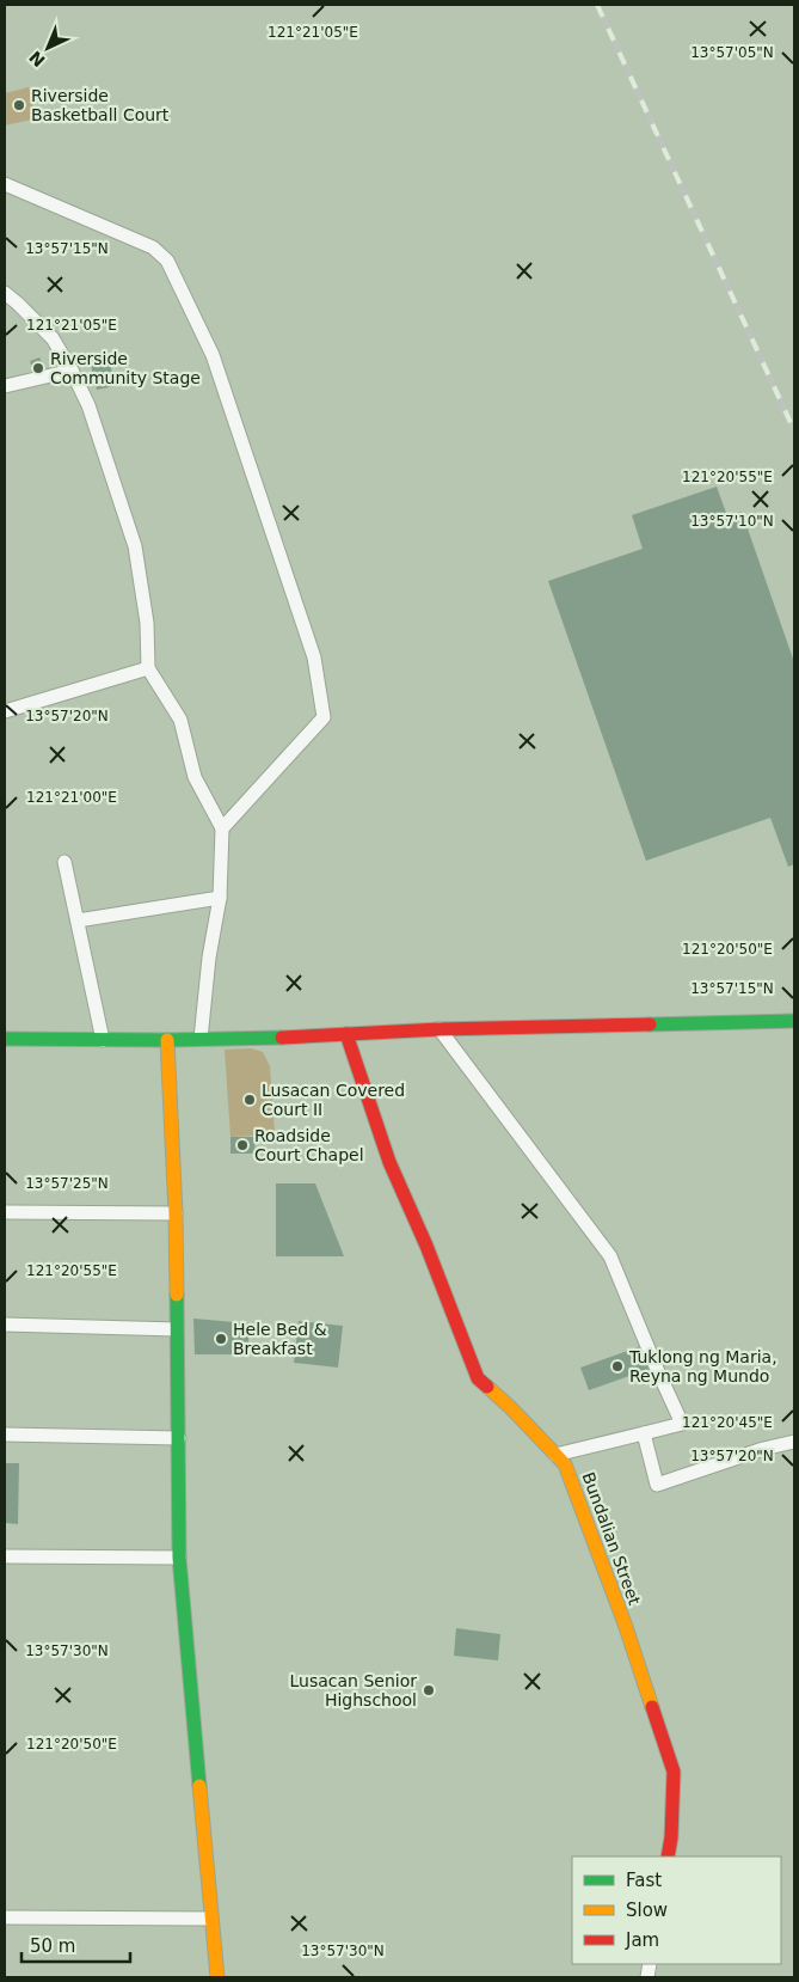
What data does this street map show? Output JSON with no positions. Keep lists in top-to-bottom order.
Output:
{
  "streets": {
    "street": ["Bundalian Street"]
  },
  "places": [
    "Riverside Basketball Court",
    "Riverside Community Stage",
    "Lusacan Covered Court II",
    "Roadside Court Chapel",
    "Hele Bed & Breakfast",
    "Tuklong ng Maria, Reyna ng Mundo",
    "Lusacan Senior Highschool"
  ],
  "legend": ["Fast", "Slow", "Jam"],
  "scale_bar": "50 m",
  "north": "bottom left",
  "coordinates": [
    "121°21'05\"E",
    "13°57'05\"N",
    "13°57'15\"N",
    "121°20'55\"E",
    "13°57'10\"N",
    "13°57'20\"N",
    "121°21'00\"E",
    "121°20'50\"E",
    "13°57'25\"N",
    "121°20'45\"E",
    "13°57'30\"N"
  ]
}
